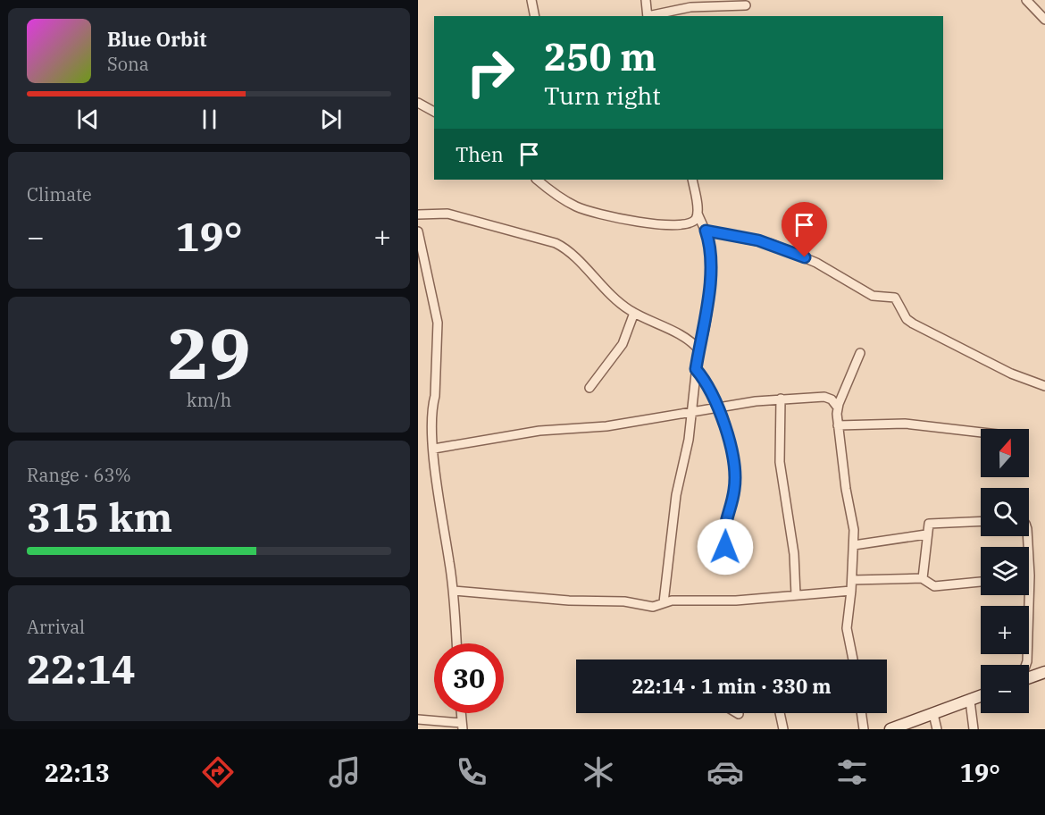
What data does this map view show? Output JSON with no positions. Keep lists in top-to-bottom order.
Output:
{
  "north": "top",
  "page": {
    "turn": ["250 m", "Turn right"],
    "song": ["Blue Orbit", "Sona"],
    "then": "Then",
    "tile": [
      "Climate",
      ["29", "km/h"],
      ["Range · 63%", "315 km"],
      ["Arrival", "22:14"]
    ],
    "heat": ["−", "19°", "+"],
    "map_buttons": ["+", "−"],
    "limit": "30",
    "trip": "22:14 · 1 min · 330 m",
    "tabs": ["22:13", "19°"]
  }
}
